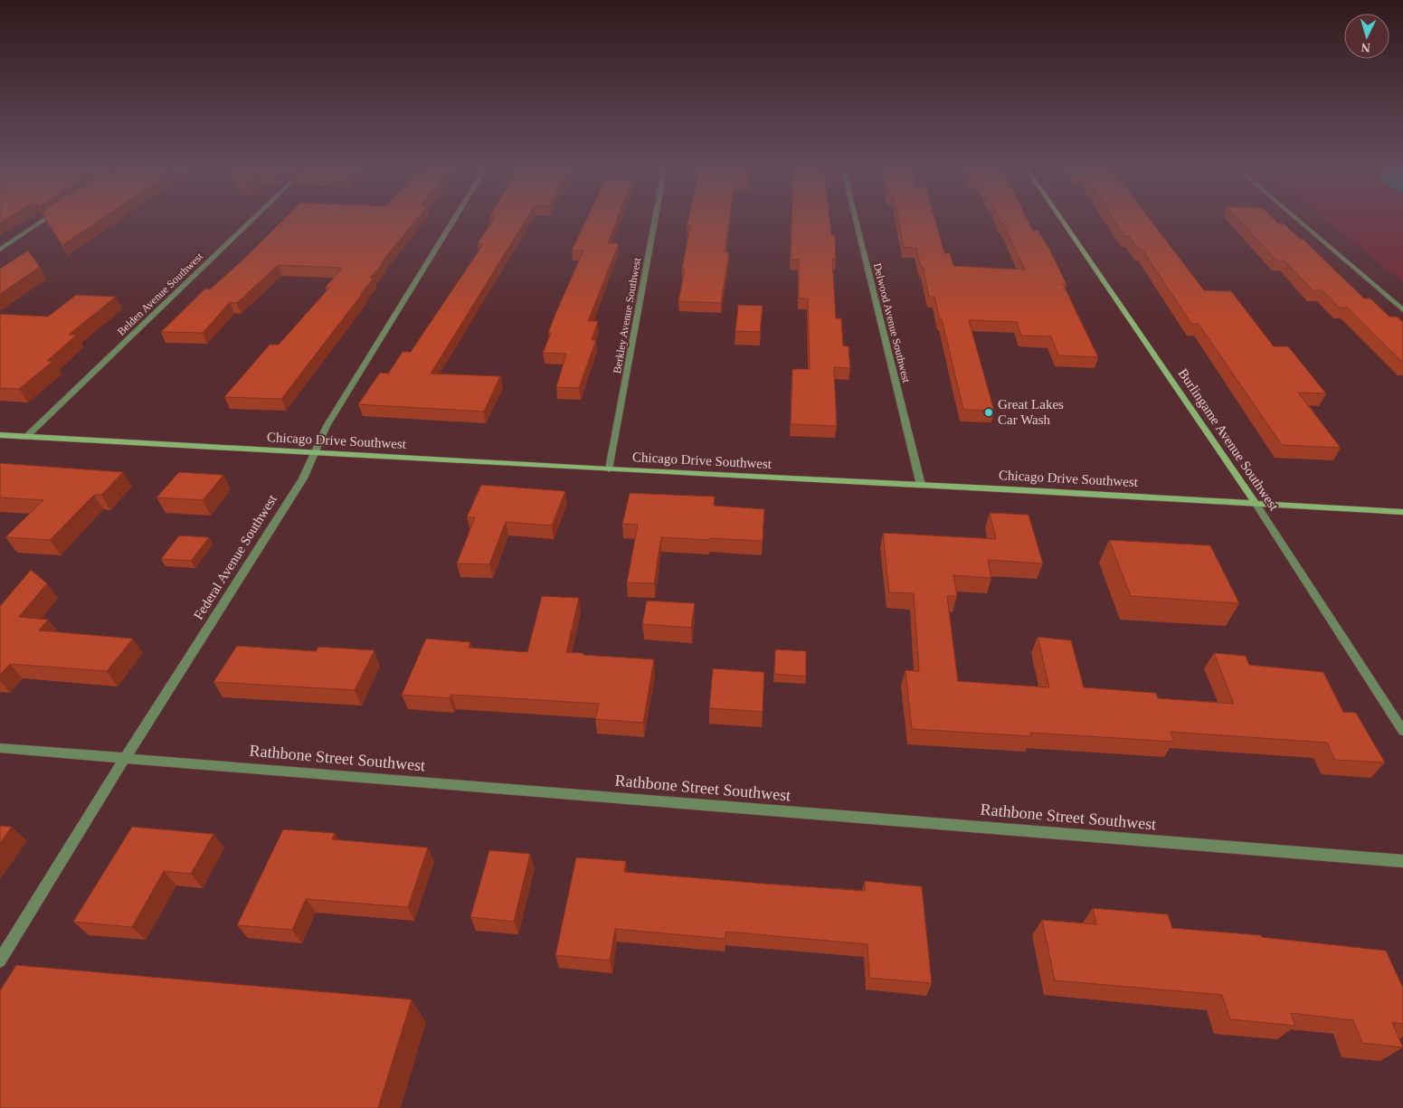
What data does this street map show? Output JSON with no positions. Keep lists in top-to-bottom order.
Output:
{
  "streets": {
    "main road": ["Burlingame Avenue Southwest", "Chicago Drive Southwest"],
    "street": [
      "Belden Avenue Southwest",
      "Berkley Avenue Southwest",
      "Delwood Avenue Southwest",
      "Federal Avenue Southwest",
      "Rathbone Street Southwest"
    ]
  },
  "crossings": [
    ["Belden Avenue Southwest", "Chicago Drive Southwest"],
    ["Berkley Avenue Southwest", "Chicago Drive Southwest"],
    ["Delwood Avenue Southwest", "Chicago Drive Southwest"],
    ["Burlingame Avenue Southwest", "Chicago Drive Southwest"],
    ["Chicago Drive Southwest", "Federal Avenue Southwest"],
    ["Federal Avenue Southwest", "Rathbone Street Southwest"]
  ],
  "places": ["Great Lakes Car Wash"],
  "north": "bottom"
}
